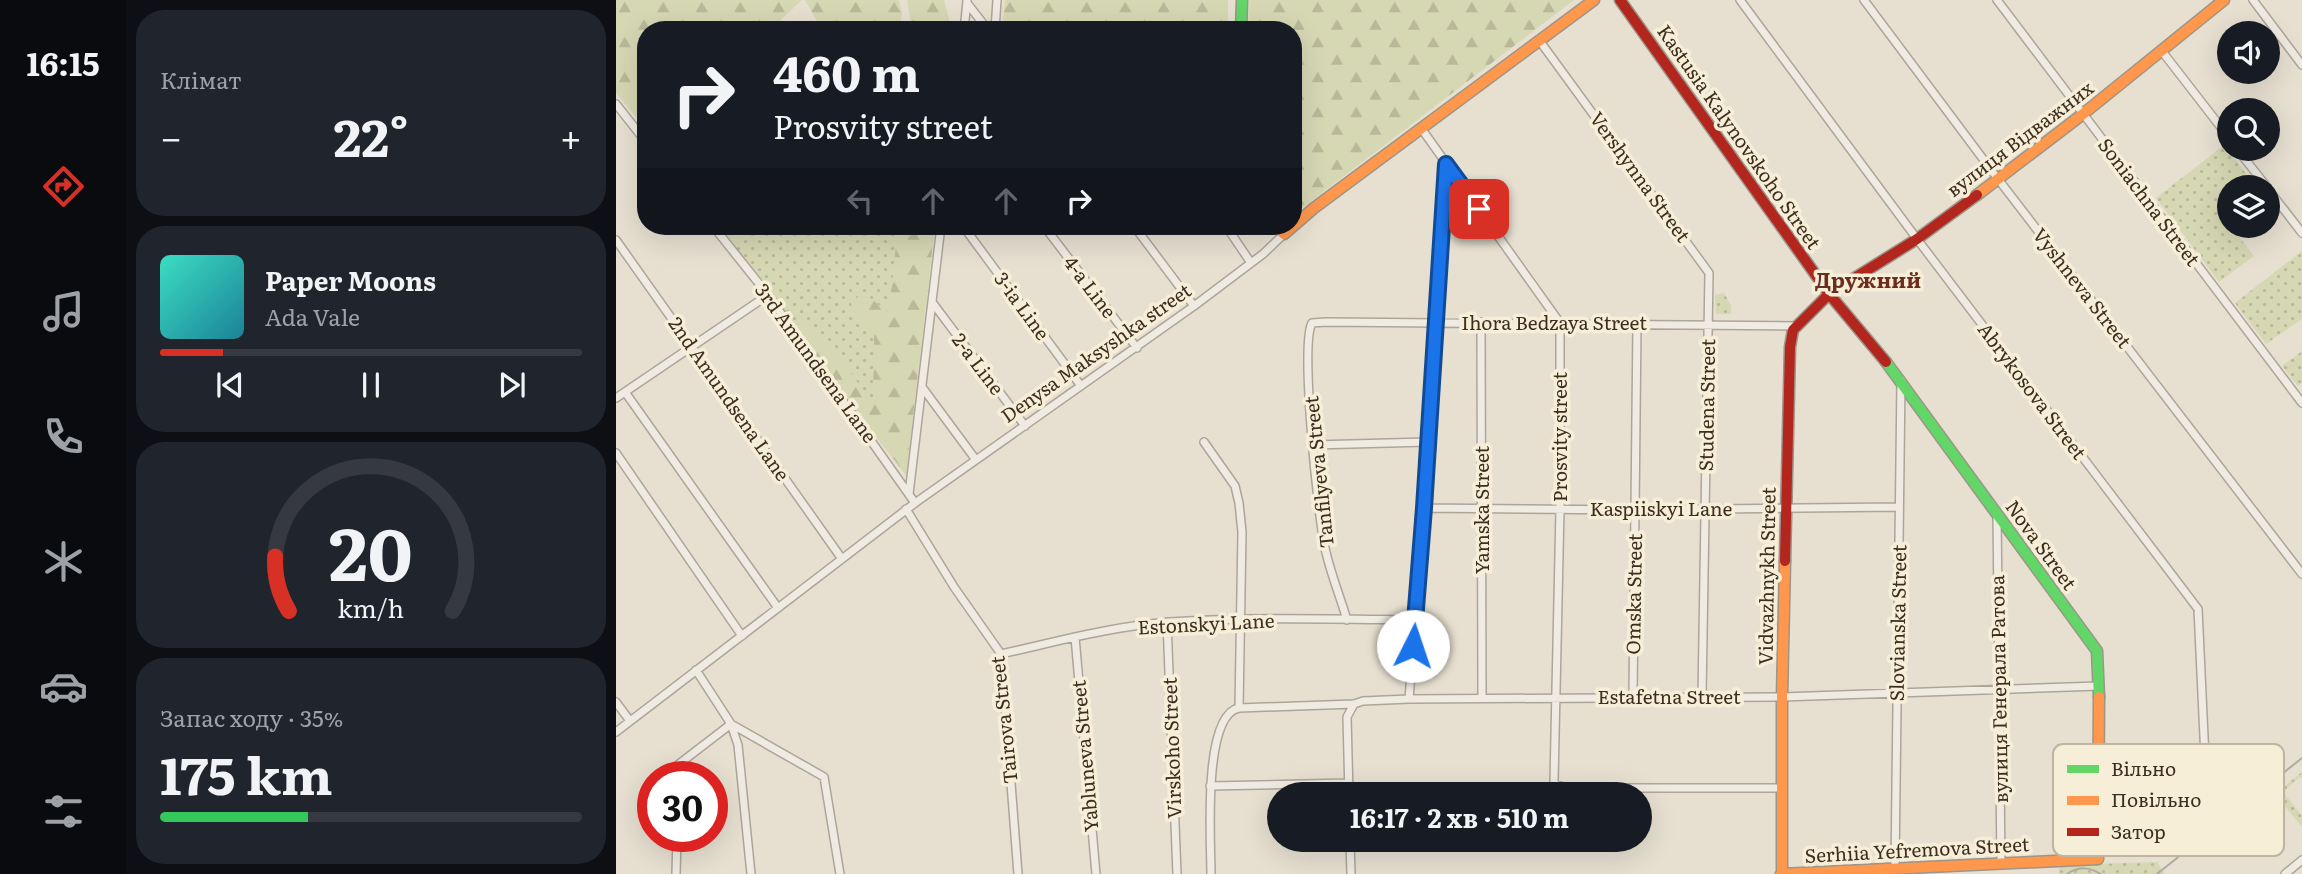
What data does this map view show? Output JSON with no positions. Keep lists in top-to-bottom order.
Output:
{
  "streets": {
    "street": [
      "Kastusia Kalynovskoho Street",
      "вулиця Відважних",
      "Vershynna Street",
      "Soniachna Street",
      "4-a Line",
      "Vyshneva Street",
      "3-ia Line",
      "Ihora Bedzaya Street",
      "Denysa Maksyshka street",
      "3rd Amundsena Lane",
      "2-a Line",
      "Abrykosova Street",
      "2nd Amundsena Lane",
      "Studena Street",
      "Prosvity street",
      "Tanfilyeva Street",
      "Kaspiiskyi Lane",
      "Yamska Street",
      "Nova Street",
      "Vidvazhnykh Street",
      "Omska Street",
      "Slovianska Street",
      "Estonskyi Lane",
      "вулиця Генерала Ратова",
      "Estafetna Street",
      "Tairova Street",
      "Virskoho Street",
      "Yabluneva Street",
      "Serhiia Yefremova Street"
    ]
  },
  "crossings": [
    ["Kastusia Kalynovskoho Street", "вулиця Відважних"],
    ["Kastusia Kalynovskoho Street", "Nova Street"],
    ["вулиця Відважних", "Soniachna Street"],
    ["вулиця Відважних", "Vyshneva Street"],
    ["вулиця Відважних", "Abrykosova Street"],
    ["вулиця Відважних", "Nova Street"],
    ["Vershynna Street", "Ihora Bedzaya Street"],
    ["Vershynna Street", "Denysa Maksyshka street"],
    ["Vershynna Street", "Studena Street"],
    ["4-a Line", "Denysa Maksyshka street"],
    ["3-ia Line", "Denysa Maksyshka street"],
    ["Ihora Bedzaya Street", "Studena Street"],
    ["Ihora Bedzaya Street", "Prosvity street"],
    ["Ihora Bedzaya Street", "Tanfilyeva Street"],
    ["Ihora Bedzaya Street", "Yamska Street"],
    ["Ihora Bedzaya Street", "Vidvazhnykh Street"],
    ["Ihora Bedzaya Street", "Omska Street"],
    ["Denysa Maksyshka street", "3rd Amundsena Lane"],
    ["Denysa Maksyshka street", "2-a Line"],
    ["Denysa Maksyshka street", "2nd Amundsena Lane"],
    ["Denysa Maksyshka street", "Tairova Street"],
    ["Studena Street", "Kaspiiskyi Lane"],
    ["Studena Street", "Estafetna Street"],
    ["Prosvity street", "Kaspiiskyi Lane"],
    ["Prosvity street", "Vidvazhnykh Street"],
    ["Prosvity street", "Estafetna Street"],
    ["Tanfilyeva Street", "Estonskyi Lane"],
    ["Kaspiiskyi Lane", "Yamska Street"],
    ["Kaspiiskyi Lane", "Vidvazhnykh Street"],
    ["Kaspiiskyi Lane", "Omska Street"],
    ["Kaspiiskyi Lane", "Slovianska Street"],
    ["Yamska Street", "Estafetna Street"],
    ["Nova Street", "Slovianska Street"],
    ["Nova Street", "вулиця Генерала Ратова"],
    ["Nova Street", "Estafetna Street"],
    ["Nova Street", "Serhiia Yefremova Street"],
    ["Vidvazhnykh Street", "Estafetna Street"],
    ["Vidvazhnykh Street", "Serhiia Yefremova Street"],
    ["Omska Street", "Estafetna Street"],
    ["Slovianska Street", "Estafetna Street"],
    ["Slovianska Street", "Serhiia Yefremova Street"],
    ["Estonskyi Lane", "Tairova Street"],
    ["Estonskyi Lane", "Virskoho Street"],
    ["Estonskyi Lane", "Yabluneva Street"],
    ["вулиця Генерала Ратова", "Estafetna Street"],
    ["вулиця Генерала Ратова", "Serhiia Yefremova Street"]
  ],
  "districts": ["Дружний"],
  "legend": ["Вільно", "Повільно", "Затор"],
  "page": {
    "tabs": "16:15",
    "tile": [
      "Клімат",
      ["Запас ходу · 35%", "175 km"]
    ],
    "turn": ["460 m", "Prosvity street"],
    "heat": ["−", "22°", "+"],
    "song": ["Paper Moons", "Ada Vale"],
    "limit": "30",
    "trip": "16:17 · 2 хв · 510 m",
    "gauge": ["20", "km/h"]
  }
}
